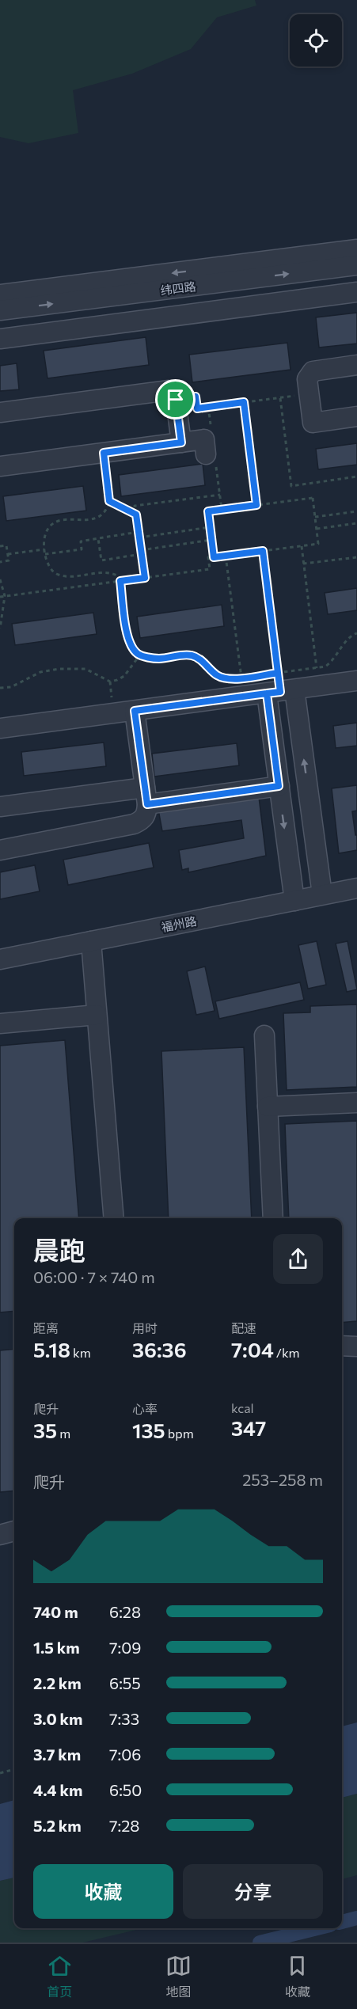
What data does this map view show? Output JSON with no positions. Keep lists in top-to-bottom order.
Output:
{
  "streets": {
    "street": ["纬四路", "福州路"]
  },
  "page": {
    "heading": ["晨跑", "06:00 · 7 × 740 m"],
    "stats": [
      ["距离", "5.18 km"],
      ["用时", "36:36"],
      ["配速", "7:04 /km"],
      ["爬升", "35 m"],
      ["心率", "135 bpm"],
      ["kcal", "347"]
    ],
    "chart": ["爬升", "253–258 m"],
    "list": [
      {
        "name": "740 m",
        "note": "6:28"
      },
      {
        "name": "1.5 km",
        "note": "7:09"
      },
      {
        "name": "2.2 km",
        "note": "6:55"
      },
      {
        "name": "3.0 km",
        "note": "7:33"
      },
      {
        "name": "3.7 km",
        "note": "7:06"
      },
      {
        "name": "4.4 km",
        "note": "6:50"
      },
      {
        "name": "5.2 km",
        "note": "7:28"
      }
    ],
    "buttons": ["收藏", "分享"],
    "tabs": ["首页", "地图", "收藏"]
  }
}
